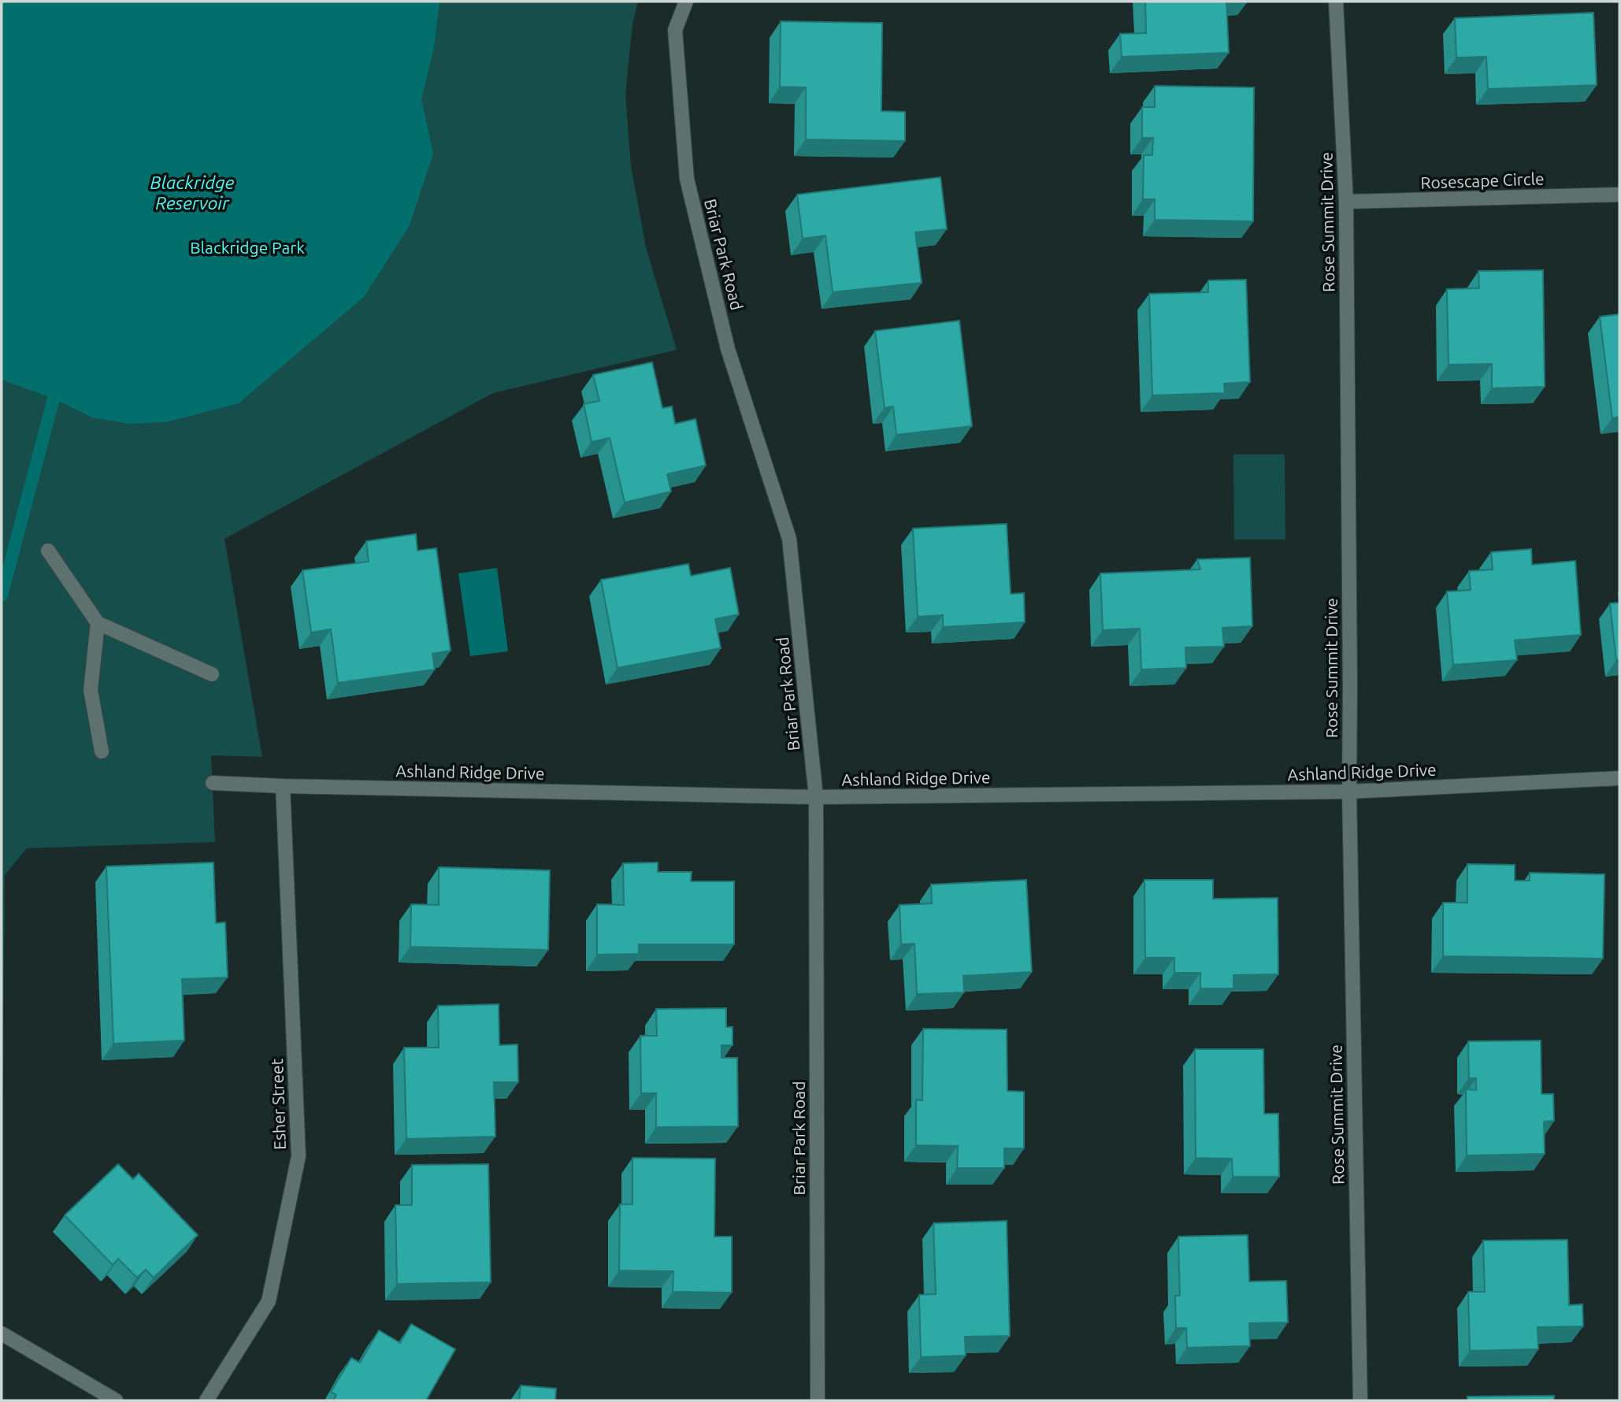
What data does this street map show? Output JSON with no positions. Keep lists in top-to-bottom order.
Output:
{
  "streets": {
    "street": [
      "Rosescape Circle",
      "Rose Summit Drive",
      "Briar Park Road",
      "Ashland Ridge Drive",
      "Esher Street"
    ]
  },
  "crossings": [
    ["Rosescape Circle", "Rose Summit Drive"],
    ["Rose Summit Drive", "Ashland Ridge Drive"],
    ["Briar Park Road", "Ashland Ridge Drive"],
    ["Ashland Ridge Drive", "Esher Street"]
  ],
  "water": ["Blackridge Reservoir"],
  "parks": ["Blackridge Park"]
}
